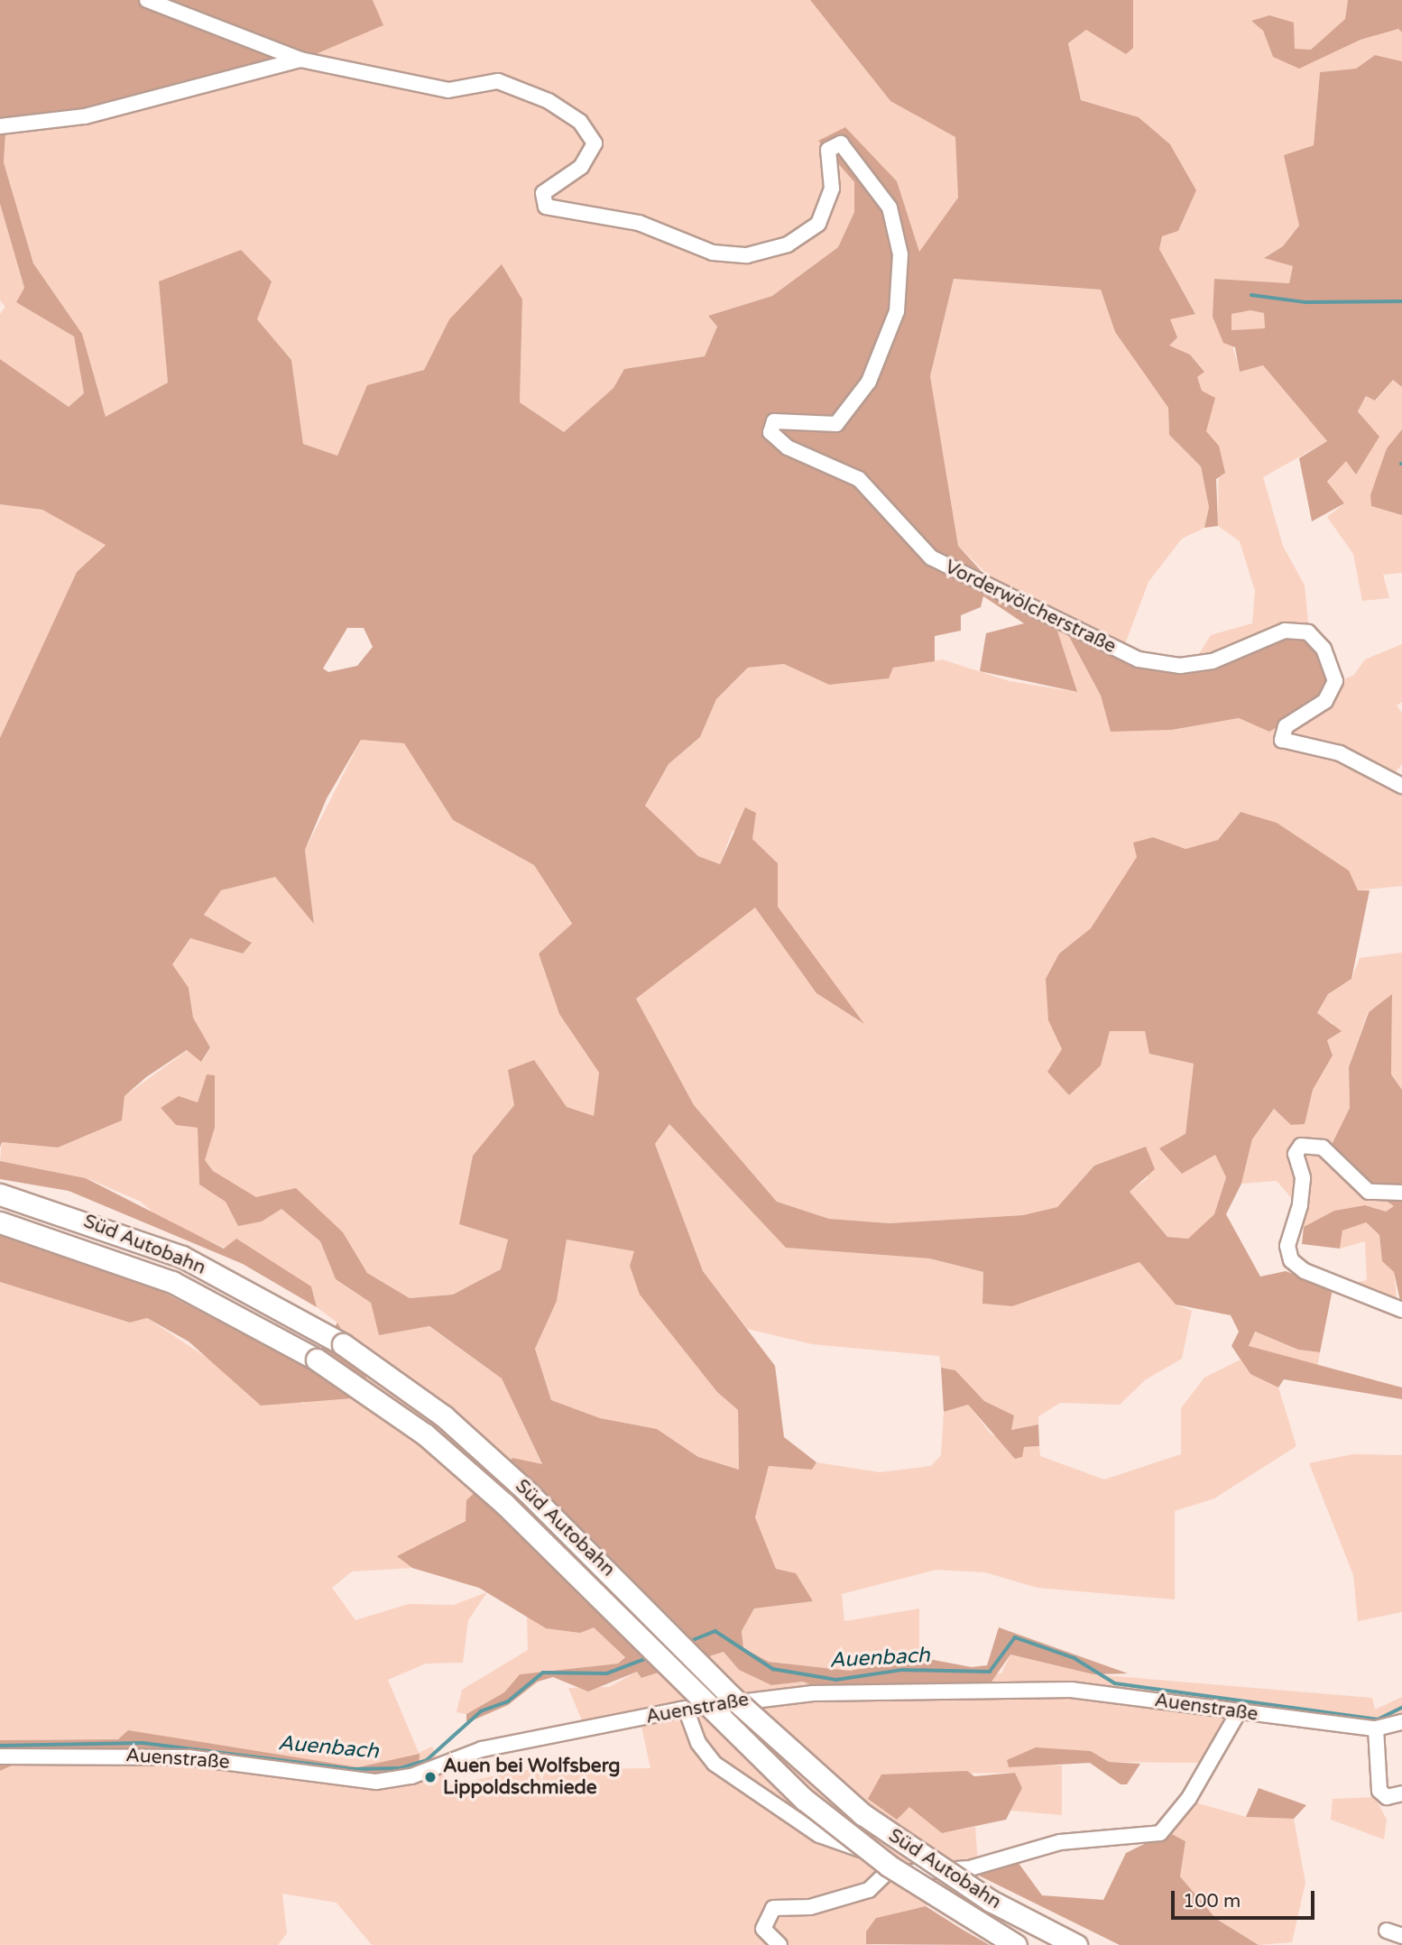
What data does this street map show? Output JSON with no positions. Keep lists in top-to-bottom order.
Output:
{
  "streets": {
    "highway": ["Süd Autobahn"],
    "street": ["Vorderwölcherstraße", "Auenstraße"]
  },
  "water": ["Auenbach"],
  "places": ["Auen bei Wolfsberg Lippoldschmiede"],
  "scale_bar": "100 m"
}
